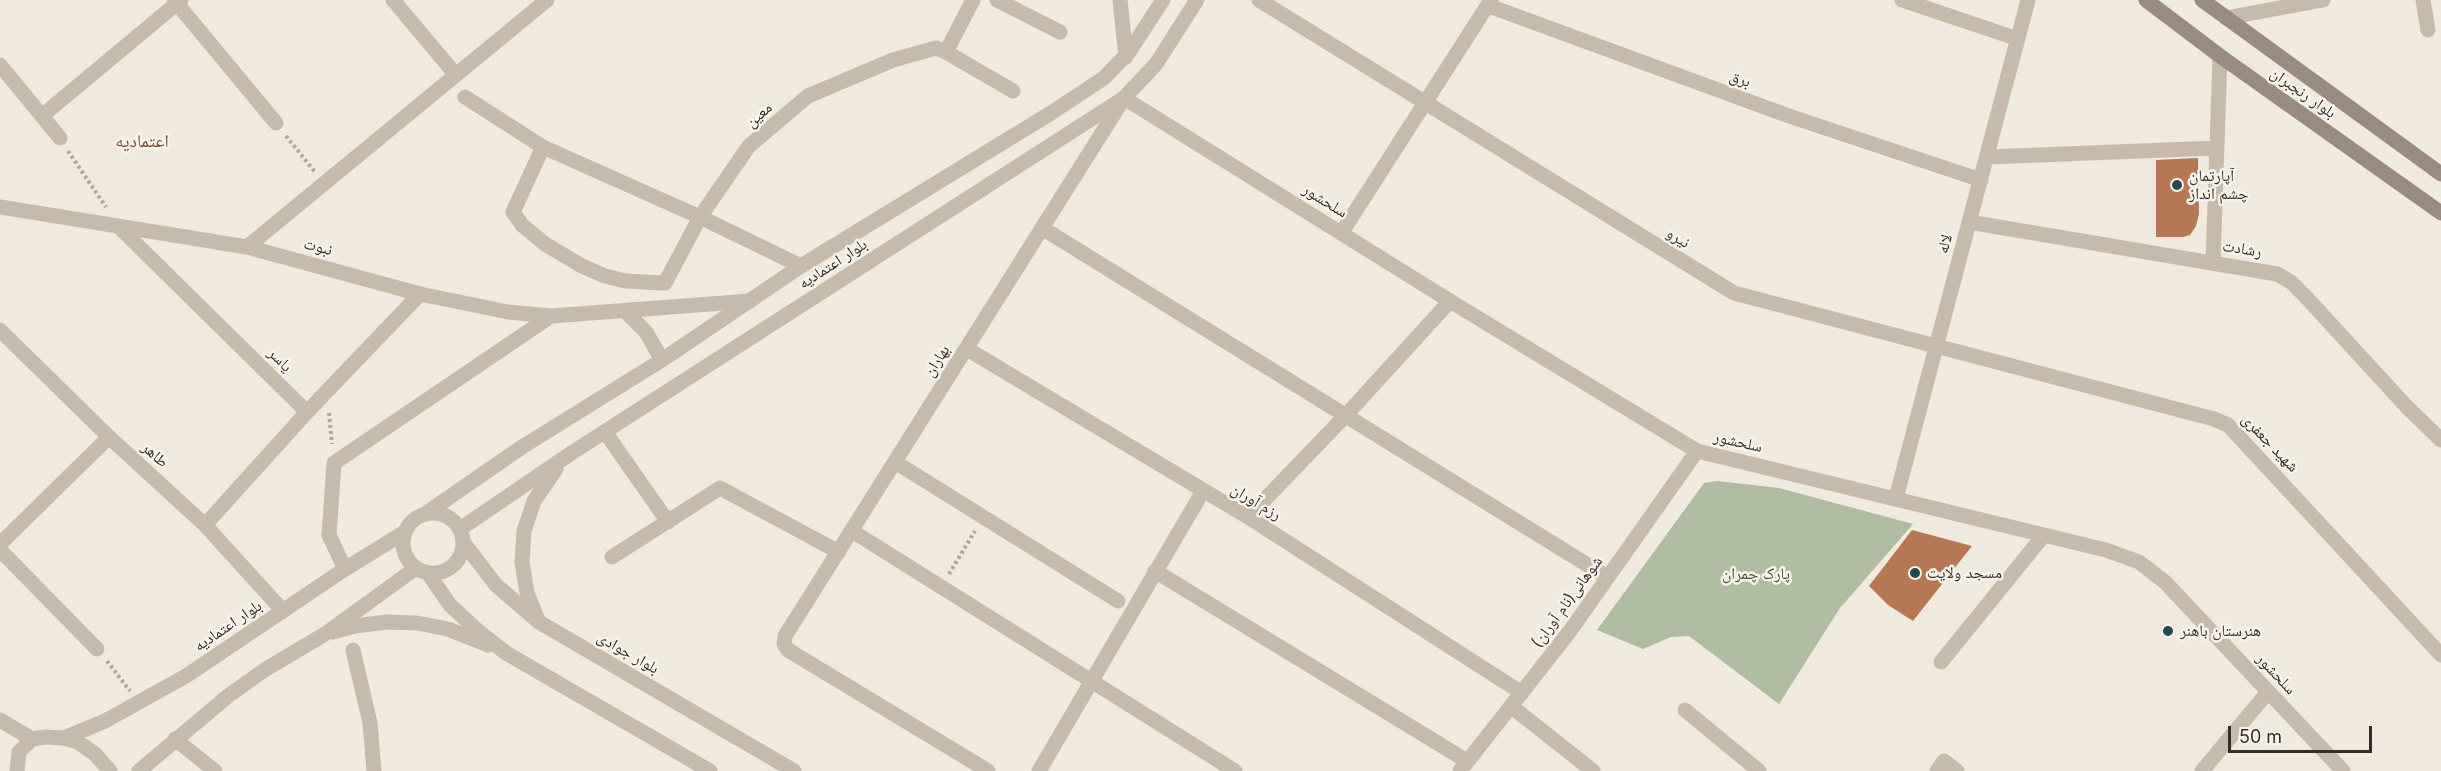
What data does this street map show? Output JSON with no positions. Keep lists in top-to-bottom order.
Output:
{
  "streets": {
    "main road": ["بلوار رنجبران"],
    "street": [
      "برق",
      "معین",
      "سلحشور",
      "نیرو",
      "لاله",
      "نبوت",
      "رشادت",
      "بلوار اعتمادیه",
      "یاسر",
      "بهاران",
      "شهید جعفری",
      "طاهر",
      "رزم آوران",
      "شوهانی(نام آوران)",
      "بلوار جوادی"
    ]
  },
  "crossings": [
    ["برق", "لاله"],
    ["معین", "نبوت"],
    ["سلحشور", "لاله"],
    ["سلحشور", "بلوار اعتمادیه"],
    ["سلحشور", "بهاران"],
    ["سلحشور", "شوهانی(نام آوران)"],
    ["نیرو", "لاله"],
    ["نیرو", "شهید جعفری"],
    ["لاله", "رشادت"],
    ["لاله", "شهید جعفری"],
    ["نبوت", "بلوار اعتمادیه"],
    ["نبوت", "یاسر"],
    ["بلوار اعتمادیه", "بهاران"],
    ["بلوار اعتمادیه", "طاهر"],
    ["بلوار اعتمادیه", "بلوار جوادی"],
    ["بهاران", "رزم آوران"],
    ["رزم آوران", "شوهانی(نام آوران)"]
  ],
  "districts": ["اعتمادیه"],
  "parks": ["پارک چمران"],
  "places": ["آپارتمان چشم انداز", "مسجد ولایت", "هنرستان باهنر"],
  "scale_bar": "50 m"
}
